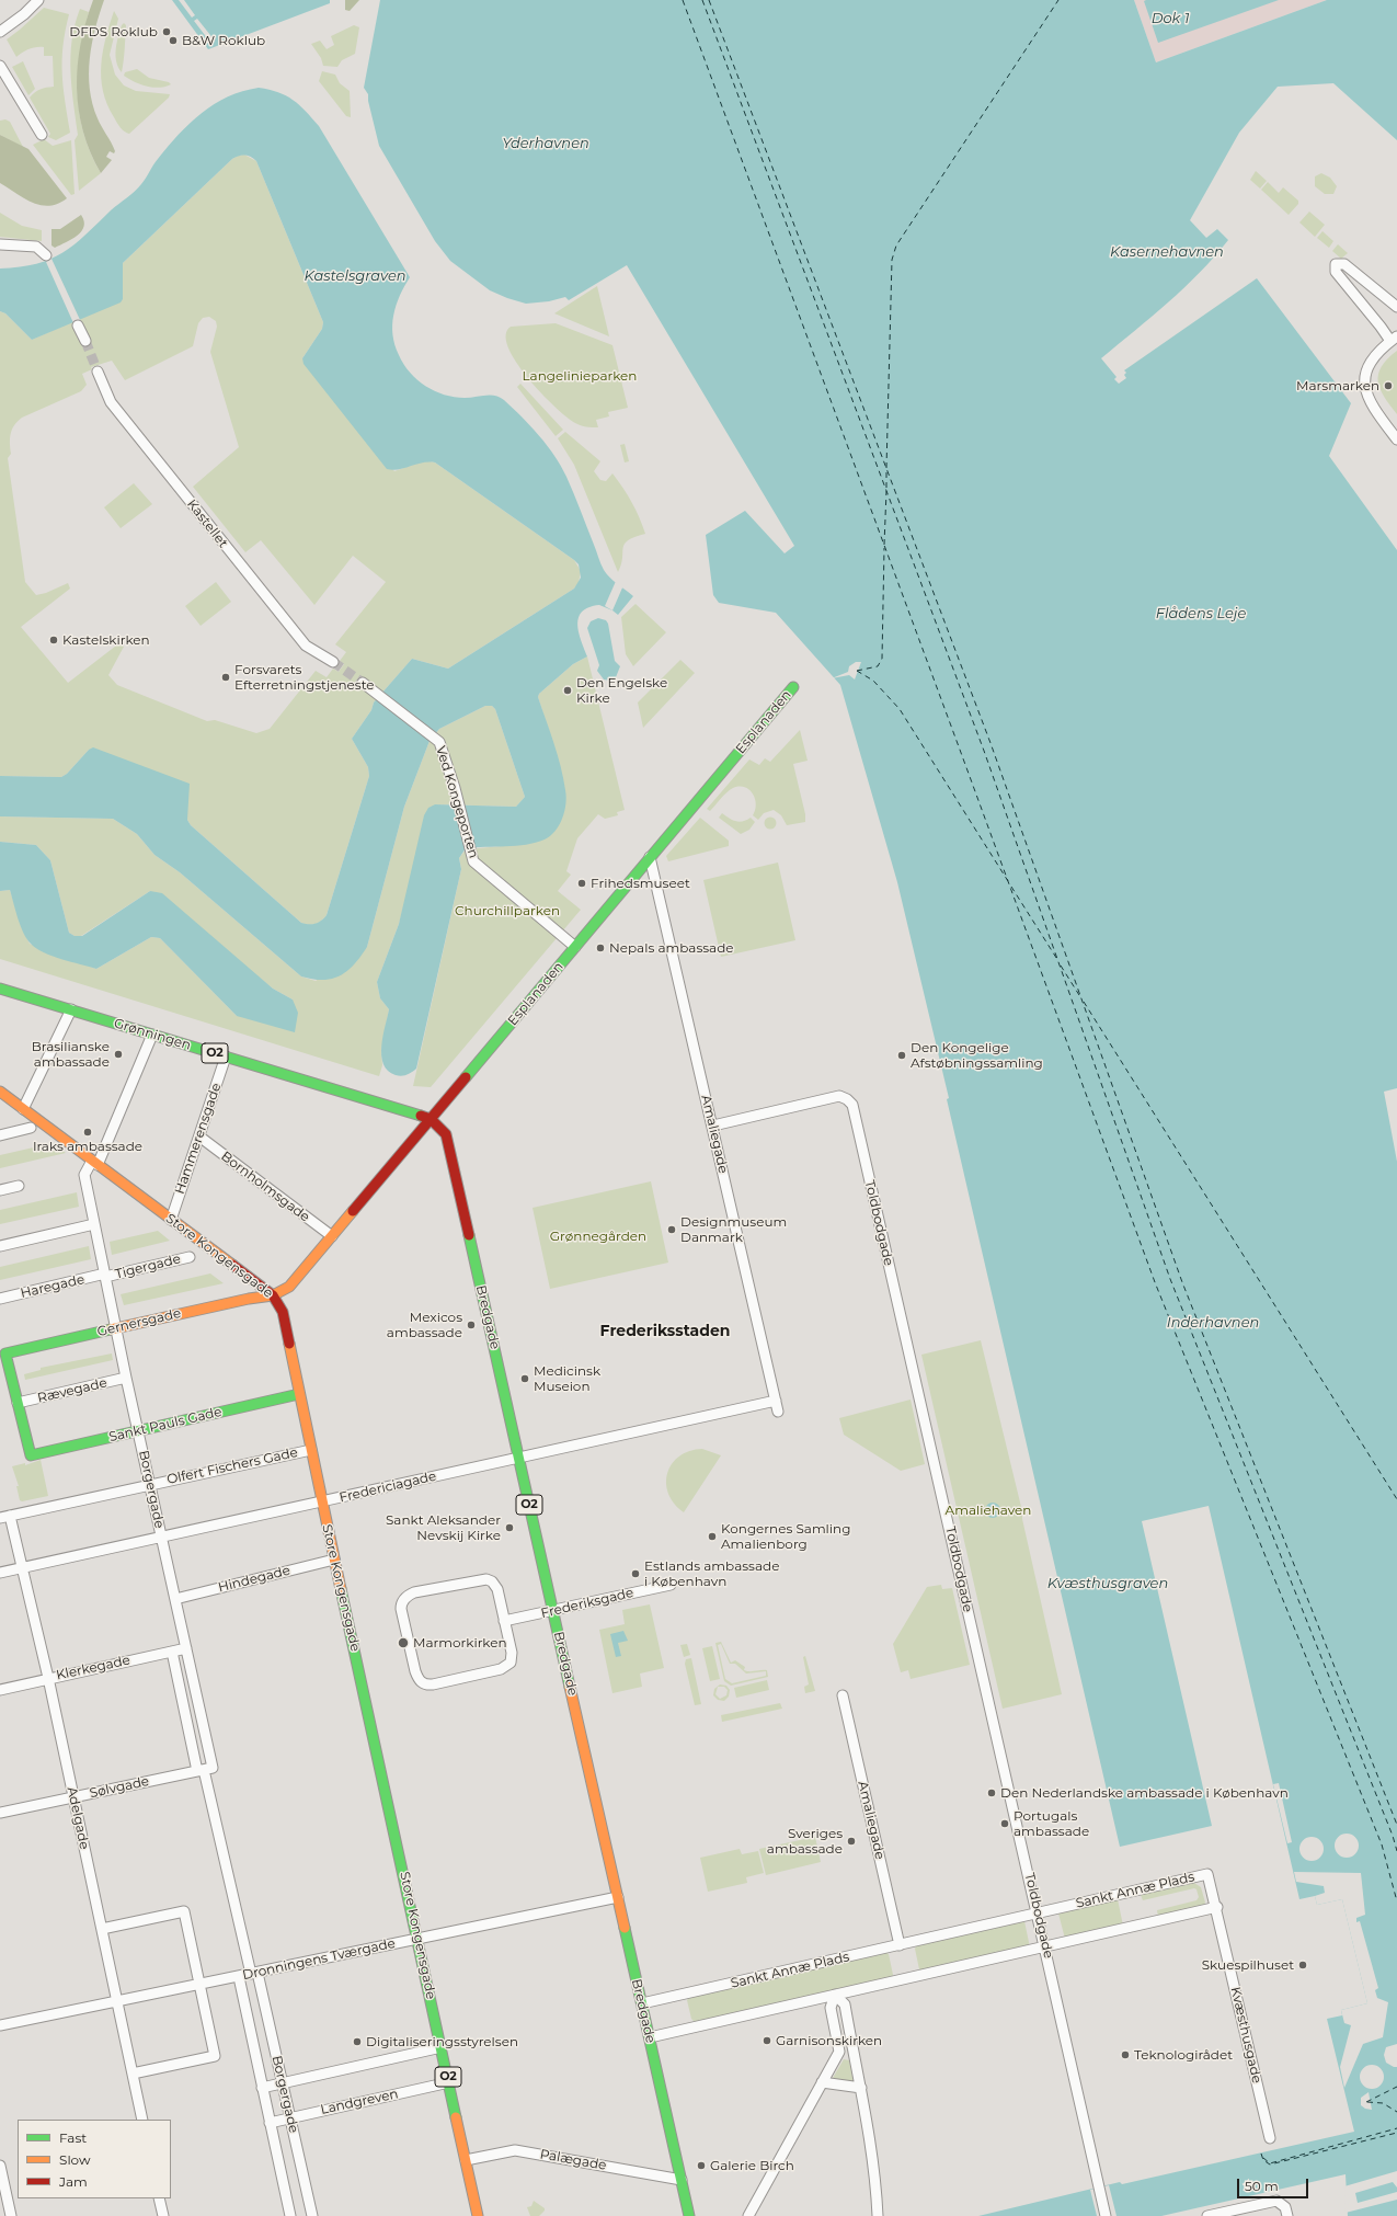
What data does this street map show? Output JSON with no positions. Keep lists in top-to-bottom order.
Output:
{
  "streets": {
    "main road": [
      "Esplanaden",
      "Grønningen",
      "O2",
      "Store Kongensgade",
      "Bredgade",
      "Gernersgade",
      "Sankt Pauls Gade"
    ],
    "street": [
      "Kastellet",
      "Ved Kongeporten",
      "Amaliegade",
      "Hammerensgade",
      "Bornholmsgade",
      "Toldbodgade",
      "Tigergade",
      "Haregade",
      "Rævegade",
      "Olfert Fischers Gade",
      "Fredericiagade",
      "Borgergade",
      "Hindegade",
      "Frederiksgade",
      "Klerkegade",
      "Sølvgade",
      "Adelgade",
      "Sankt Annæ Plads",
      "Dronningens Tværgade",
      "Kvæsthusgade",
      "Landgreven",
      "Palægade"
    ]
  },
  "crossings": [
    ["Esplanaden", "Ved Kongeporten"],
    ["Esplanaden", "Grønningen"],
    ["Esplanaden", "Amaliegade"],
    ["Esplanaden", "Bornholmsgade"],
    ["Esplanaden", "Store Kongensgade"],
    ["Esplanaden", "Bredgade"],
    ["Esplanaden", "Gernersgade"],
    ["Grønningen", "Hammerensgade"],
    ["Grønningen", "Bredgade"],
    ["Grønningen", "Borgergade"],
    ["Amaliegade", "Toldbodgade"],
    ["Amaliegade", "Fredericiagade"],
    ["Amaliegade", "Sankt Annæ Plads"],
    ["Hammerensgade", "Bornholmsgade"],
    ["Hammerensgade", "Store Kongensgade"],
    ["Toldbodgade", "Sankt Annæ Plads"],
    ["Store Kongensgade", "Gernersgade"],
    ["Store Kongensgade", "Sankt Pauls Gade"],
    ["Store Kongensgade", "Olfert Fischers Gade"],
    ["Store Kongensgade", "Fredericiagade"],
    ["Store Kongensgade", "Borgergade"],
    ["Store Kongensgade", "Hindegade"],
    ["Store Kongensgade", "Dronningens Tværgade"],
    ["Store Kongensgade", "Landgreven"],
    ["Store Kongensgade", "Palægade"],
    ["Tigergade", "Haregade"],
    ["Tigergade", "Borgergade"],
    ["Haregade", "Borgergade"],
    ["Bredgade", "Fredericiagade"],
    ["Bredgade", "Frederiksgade"],
    ["Bredgade", "Sankt Annæ Plads"],
    ["Bredgade", "Dronningens Tværgade"],
    ["Bredgade", "Palægade"],
    ["Gernersgade", "Rævegade"],
    ["Gernersgade", "Sankt Pauls Gade"],
    ["Gernersgade", "Borgergade"],
    ["Rævegade", "Sankt Pauls Gade"],
    ["Rævegade", "Borgergade"],
    ["Sankt Pauls Gade", "Borgergade"],
    ["Olfert Fischers Gade", "Borgergade"],
    ["Olfert Fischers Gade", "Adelgade"],
    ["Fredericiagade", "Borgergade"],
    ["Fredericiagade", "Adelgade"],
    ["Borgergade", "Hindegade"],
    ["Borgergade", "Klerkegade"],
    ["Borgergade", "Sølvgade"],
    ["Borgergade", "Dronningens Tværgade"],
    ["Borgergade", "Landgreven"],
    ["Klerkegade", "Adelgade"],
    ["Sølvgade", "Adelgade"],
    ["Adelgade", "Dronningens Tværgade"],
    ["Sankt Annæ Plads", "Kvæsthusgade"]
  ],
  "districts": ["Frederiksstaden"],
  "water": [
    "Dok 1",
    "Yderhavnen",
    "Kasernehavnen",
    "Kastelsgraven",
    "Flådens Leje",
    "Inderhavnen",
    "Kvæsthusgraven"
  ],
  "parks": [
    "Langelinieparken",
    "Churchillparken",
    "Grønnegården",
    "Amaliehaven"
  ],
  "places": [
    "DFDS Roklub",
    "B&W Roklub",
    "Marsmarken",
    "Kastelskirken",
    "Forsvarets Efterretningstjeneste",
    "Den Engelske Kirke",
    "Frihedsmuseet",
    "Nepals ambassade",
    "Brasilianske ambassade",
    "Den Kongelige Afstøbningssamling",
    "Iraks ambassade",
    "Designmuseum Danmark",
    "Mexicos ambassade",
    "Medicinsk Museion",
    "Sankt Aleksander Nevskij Kirke",
    "Kongernes Samling Amalienborg",
    "Estlands ambassade i København",
    "Marmorkirken",
    "Den Nederlandske ambassade i København",
    "Portugals ambassade",
    "Sveriges ambassade",
    "Skuespilhuset",
    "Garnisonskirken",
    "Digitaliseringsstyrelsen",
    "Teknologirådet",
    "Galerie Birch"
  ],
  "legend": ["Fast", "Slow", "Jam"],
  "scale_bar": "50 m"
}
